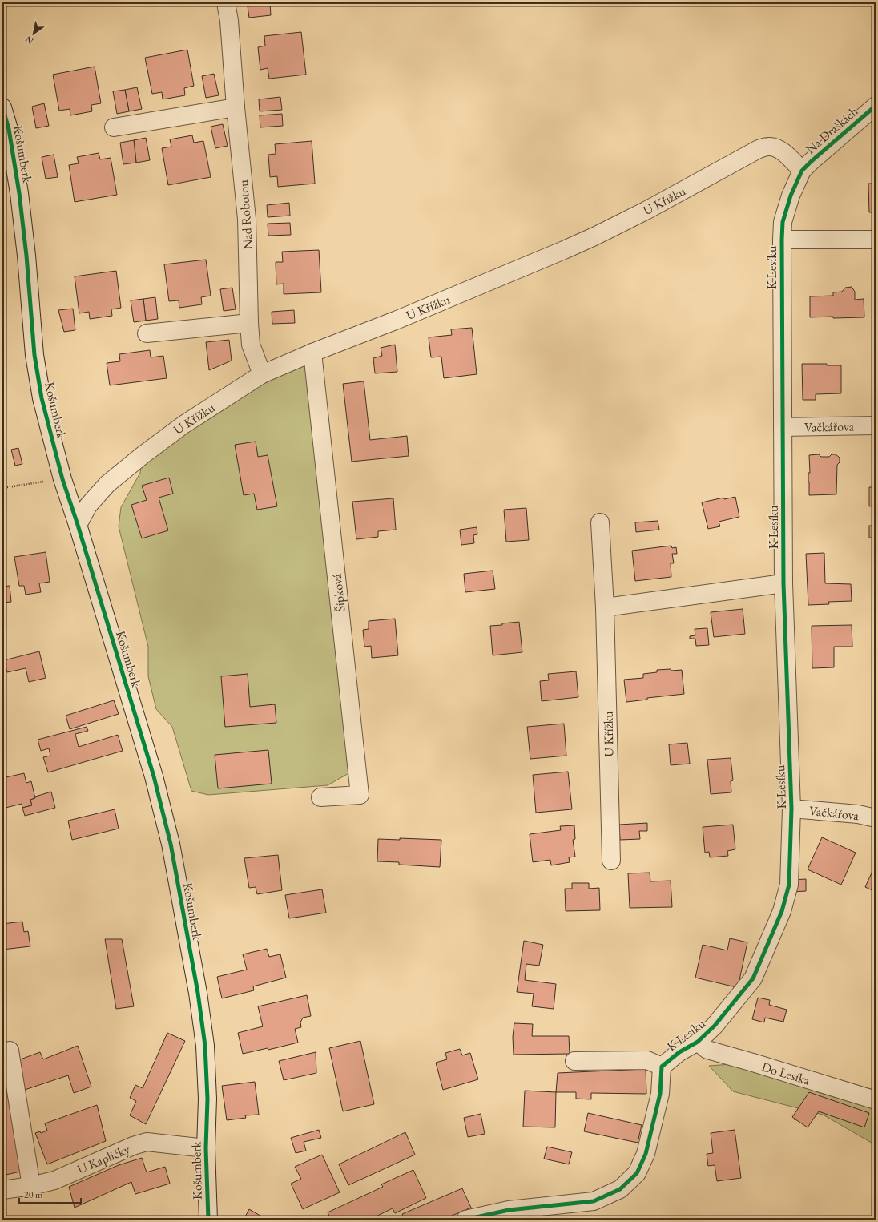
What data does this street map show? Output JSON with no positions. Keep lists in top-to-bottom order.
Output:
{
  "streets": {
    "street": [
      "Na Draškách",
      "Košumberk",
      "U Křížku",
      "Nad Robotou",
      "K Lesíku",
      "Vačkářova",
      "Šípková",
      "Do Lesíka",
      "U Kapličky"
    ]
  },
  "crossings": [
    ["Na Draškách", "U Křížku"],
    ["Na Draškách", "K Lesíku"],
    ["Košumberk", "U Křížku"],
    ["Košumberk", "U Kapličky"],
    ["U Křížku", "Nad Robotou"],
    ["U Křížku", "K Lesíku"],
    ["U Křížku", "Šípková"],
    ["K Lesíku", "Vačkářova"],
    ["K Lesíku", "Do Lesíka"]
  ],
  "scale_bar": "20 m",
  "north": "bottom left"
}
